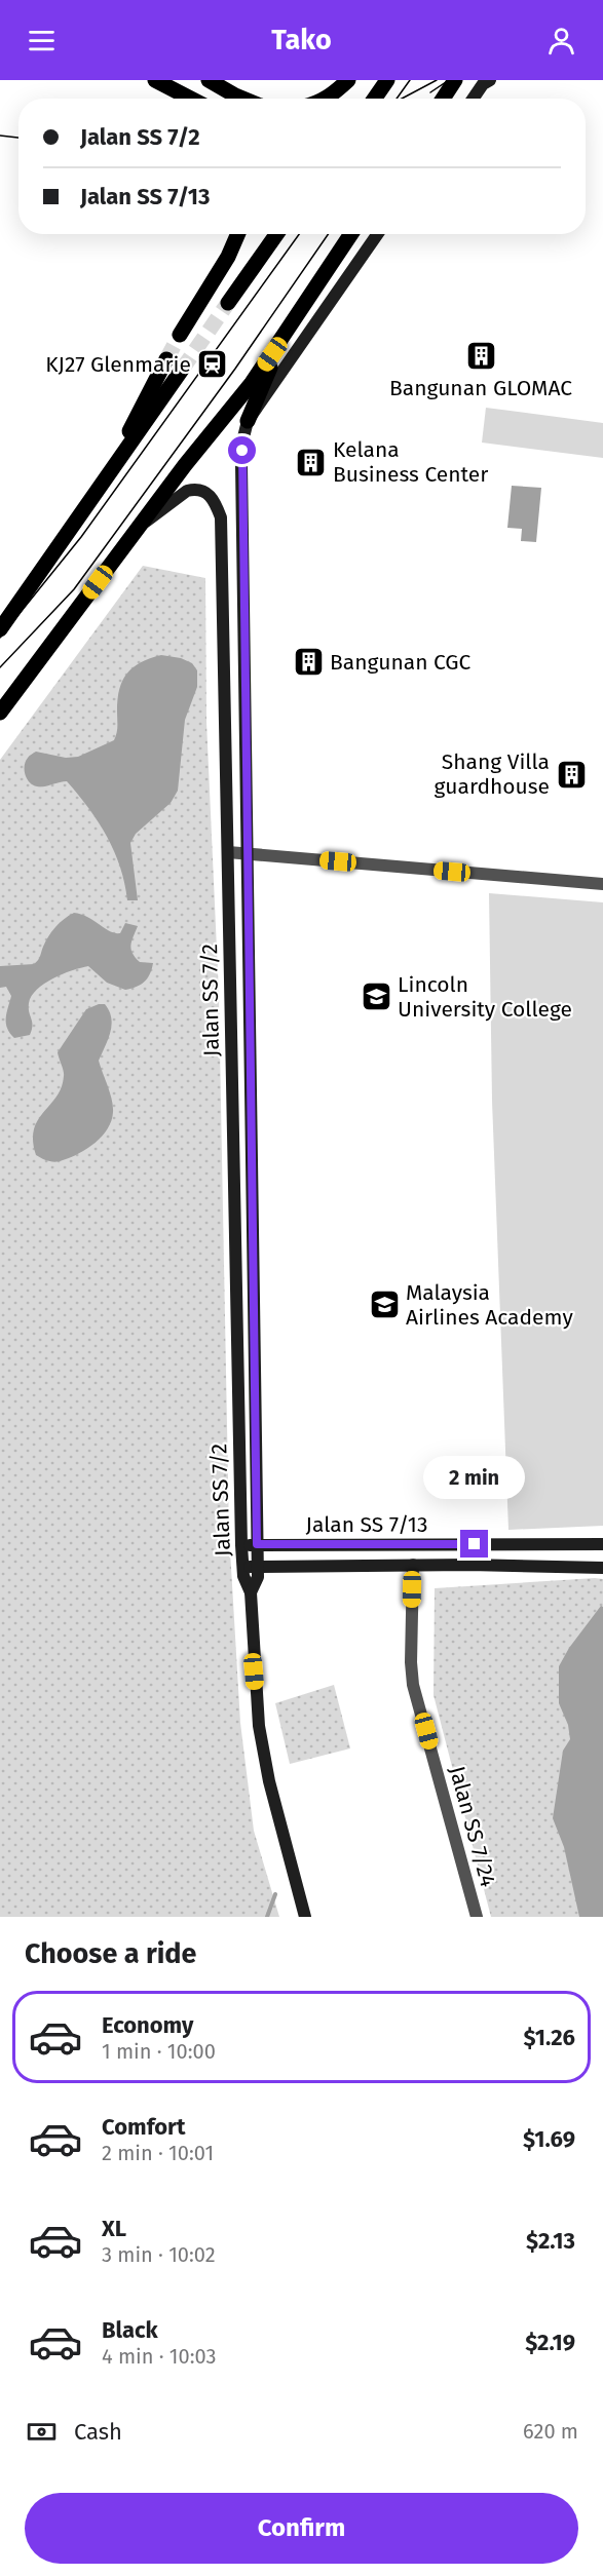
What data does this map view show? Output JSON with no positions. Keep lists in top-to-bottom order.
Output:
{
  "streets": {
    "street": ["Jalan SS 7/2", "Jalan SS 7/13", "Jalan SS 7/24"]
  },
  "crossings": [
    ["Jalan SS 7/2", "Jalan SS 7/13"],
    ["Jalan SS 7/13", "Jalan SS 7/24"]
  ],
  "places": {
    "building": [
      "Bangunan GLOMAC",
      "Kelana Business Center",
      "Bangunan CGC",
      "Shang Villa guardhouse"
    ],
    "station": ["KJ27 Glenmarie"],
    "school or university": ["Lincoln University College", "Malaysia Airlines Academy"]
  },
  "page": {
    "header": "Tako",
    "banner": ["Jalan SS 7/2", "Jalan SS 7/13"],
    "bubble": "2 min",
    "heading": "Choose a ride",
    "list": [
      {
        "name": "Economy",
        "note": "1 min · 10:00",
        "value": "$1.26"
      },
      {
        "name": "Comfort",
        "note": "2 min · 10:01",
        "value": "$1.69"
      },
      {
        "name": "XL",
        "note": "3 min · 10:02",
        "value": "$2.13"
      },
      {
        "name": "Black",
        "note": "4 min · 10:03",
        "value": "$2.19"
      }
    ],
    "pay": ["Cash", "620 m"],
    "buttons": "Confirm"
  }
}
